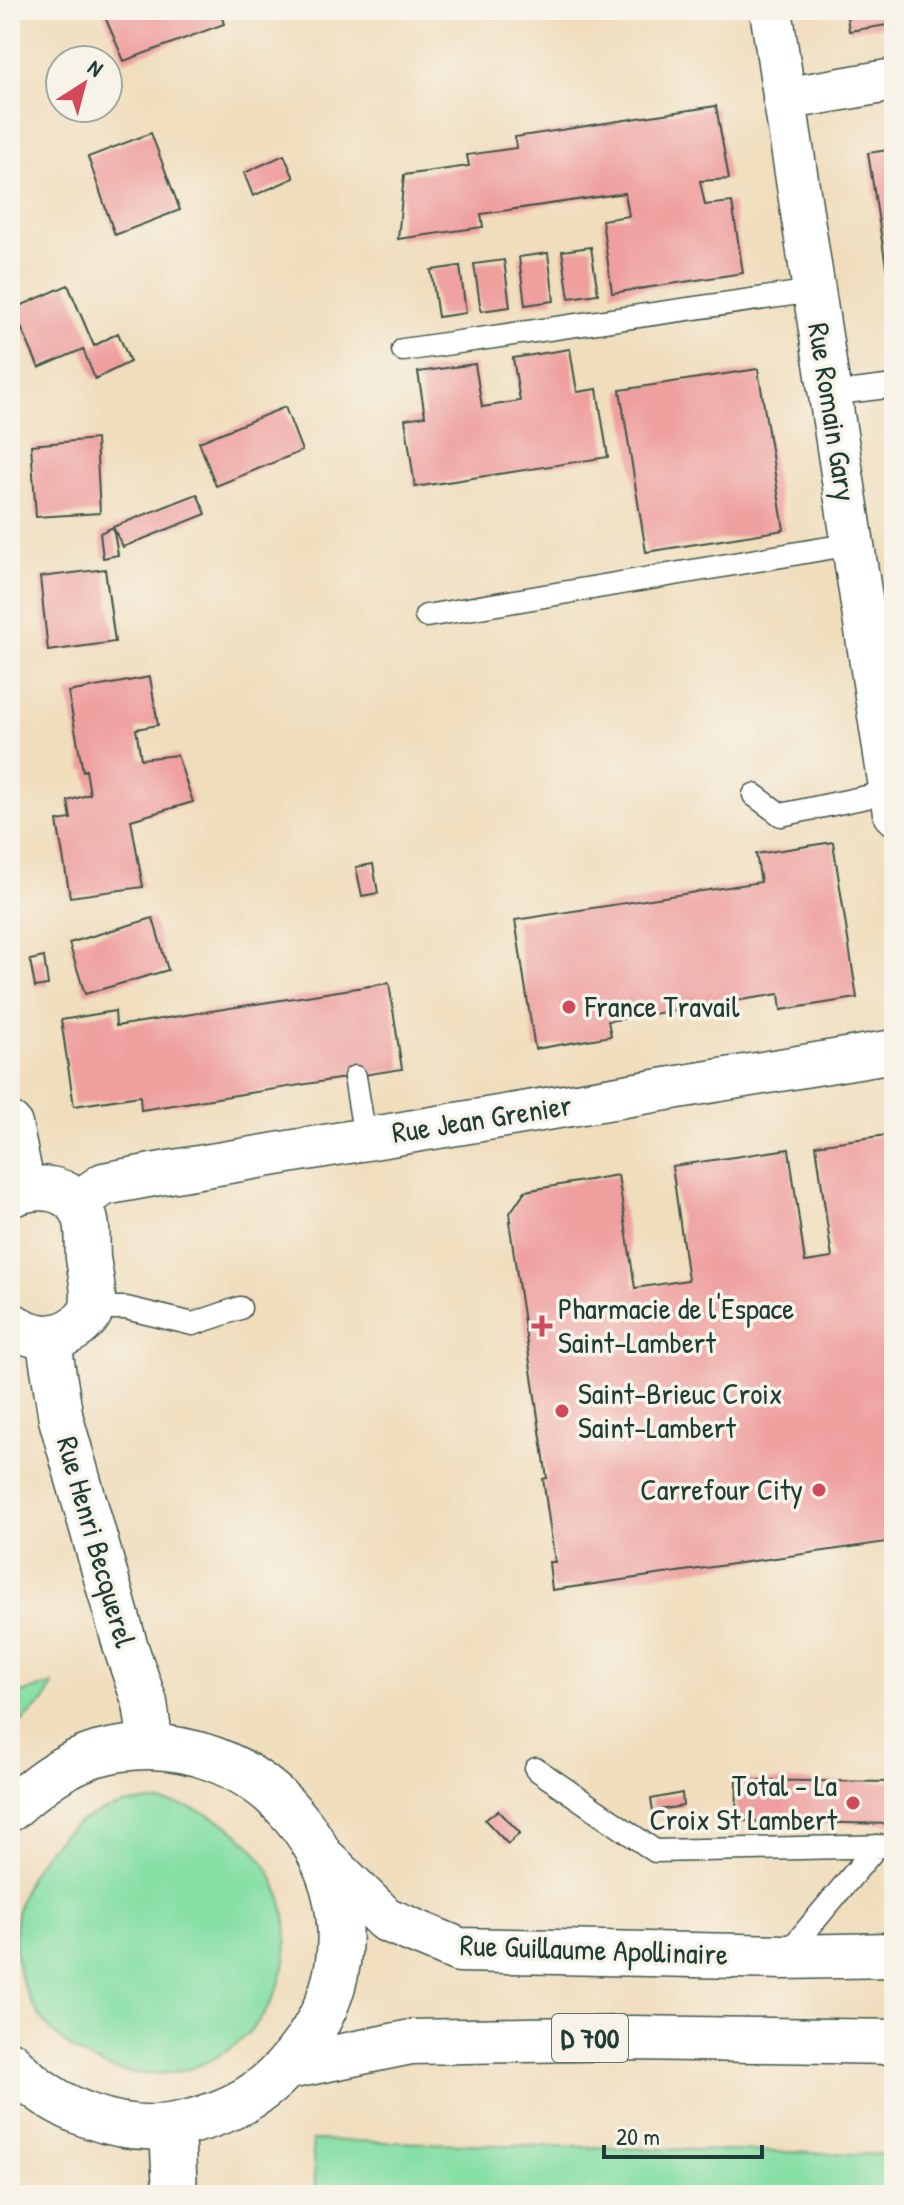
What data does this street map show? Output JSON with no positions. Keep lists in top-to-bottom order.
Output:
{
  "streets": {
    "main road": ["Rue Henri Becquerel", "Rue Guillaume Apollinaire", "D 700"],
    "street": ["Rue Romain Gary", "Rue Jean Grenier"]
  },
  "places": {
    "other": [
      "France Travail",
      "Saint-Brieuc Croix Saint-Lambert",
      "Carrefour City",
      "Total - La Croix St Lambert"
    ],
    "health": ["Pharmacie de l'Espace Saint-Lambert"]
  },
  "scale_bar": "20 m",
  "north": "top right"
}
